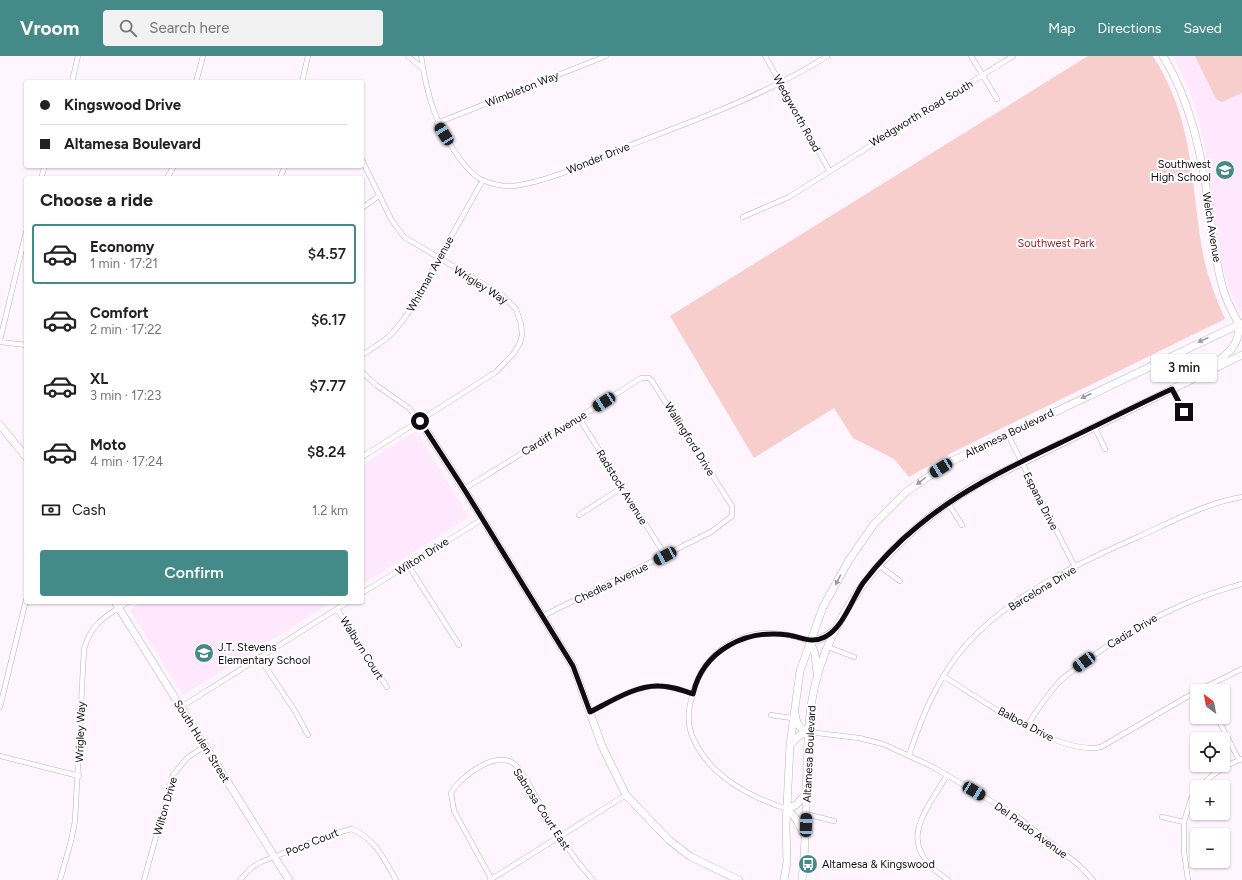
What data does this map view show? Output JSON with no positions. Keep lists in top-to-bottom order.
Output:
{
  "streets": {
    "main road": ["Welch Avenue", "Altamesa Boulevard", "South Hulen Street"],
    "street": [
      "Wimbleton Way",
      "Wedgworth Road",
      "Wedgworth Road South",
      "Wonder Drive",
      "Whitman Avenue",
      "Wrigley Way",
      "Cardiff Avenue",
      "Wallingford Drive",
      "Radstock Avenue",
      "Espana Drive",
      "Wilton Drive",
      "Chedlea Avenue",
      "Barcelona Drive",
      "Cadiz Drive",
      "Walburn Court",
      "Balboa Drive",
      "Sabrosa Court East",
      "Del Prado Avenue",
      "Poco Court"
    ]
  },
  "crossings": [
    ["Wimbleton Way", "Wonder Drive"],
    ["Wedgworth Road", "Wedgworth Road South"],
    ["Wedgworth Road", "Wonder Drive"],
    ["Wonder Drive", "Whitman Avenue"],
    ["Welch Avenue", "Altamesa Boulevard"],
    ["Whitman Avenue", "Wrigley Way"],
    ["Wrigley Way", "South Hulen Street"],
    ["Cardiff Avenue", "Wallingford Drive"],
    ["Cardiff Avenue", "Radstock Avenue"],
    ["Altamesa Boulevard", "Espana Drive"],
    ["Altamesa Boulevard", "Del Prado Avenue"],
    ["Wallingford Drive", "Chedlea Avenue"],
    ["Radstock Avenue", "Chedlea Avenue"],
    ["Espana Drive", "Barcelona Drive"],
    ["Wilton Drive", "South Hulen Street"],
    ["Barcelona Drive", "Balboa Drive"],
    ["Barcelona Drive", "Del Prado Avenue"],
    ["Cadiz Drive", "Balboa Drive"],
    ["South Hulen Street", "Poco Court"]
  ],
  "parks": ["Southwest Park"],
  "places": {
    "school or university": ["Southwest High School", "J.T. Stevens Elementary School"],
    "bus stop": ["Altamesa & Kingswood"]
  },
  "north": "top left",
  "page": {
    "header": "Vroom",
    "search": "Search here",
    "nav": ["Map", "Directions", "Saved"],
    "banner": ["Kingswood Drive", "Altamesa Boulevard"],
    "heading": "Choose a ride",
    "list": [
      {
        "name": "Economy",
        "note": "1 min · 17:21",
        "value": "$4.57"
      },
      {
        "name": "Comfort",
        "note": "2 min · 17:22",
        "value": "$6.17"
      },
      {
        "name": "XL",
        "note": "3 min · 17:23",
        "value": "$7.77"
      },
      {
        "name": "Moto",
        "note": "4 min · 17:24",
        "value": "$8.24"
      }
    ],
    "bubble": "3 min",
    "pay": ["Cash", "1.2 km"],
    "buttons": "Confirm",
    "map_buttons": ["+", "−"]
  }
}
